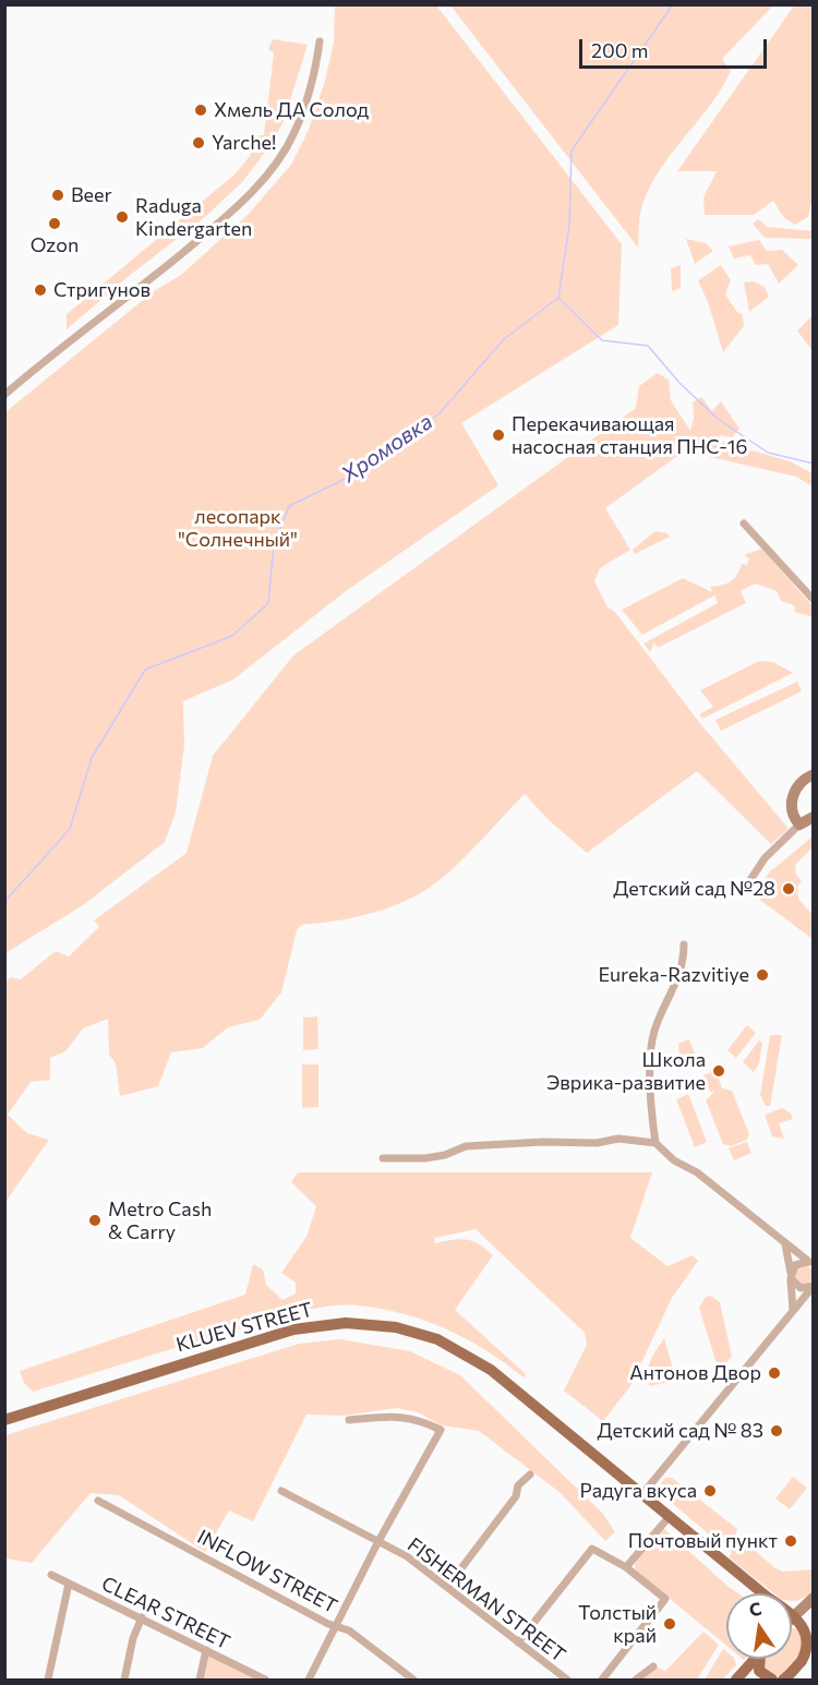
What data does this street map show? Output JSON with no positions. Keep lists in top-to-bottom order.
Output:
{
  "streets": {
    "main road": ["KLUEV STREET"],
    "street": ["INFLOW STREET", "FISHERMAN STREET", "CLEAR STREET"]
  },
  "water": ["Хромовка"],
  "parks": ["лесопарк \"Солнечный\""],
  "places": [
    "Хмель ДА Солод",
    "Yarche!",
    "Beer",
    "Raduga Kindergarten",
    "Ozon",
    "Стригунов",
    "Перекачивающая насосная станция ПНС-16",
    "Детский сад №28",
    "Eureka-Razvitiye",
    "Школа Эврика-развитие",
    "Metro Cash & Carry",
    "Антонов Двор",
    "Детский сад № 83",
    "Радуга вкуса",
    "Почтовый пункт",
    "Толстый край"
  ],
  "scale_bar": "200 m",
  "north": "top"
}
